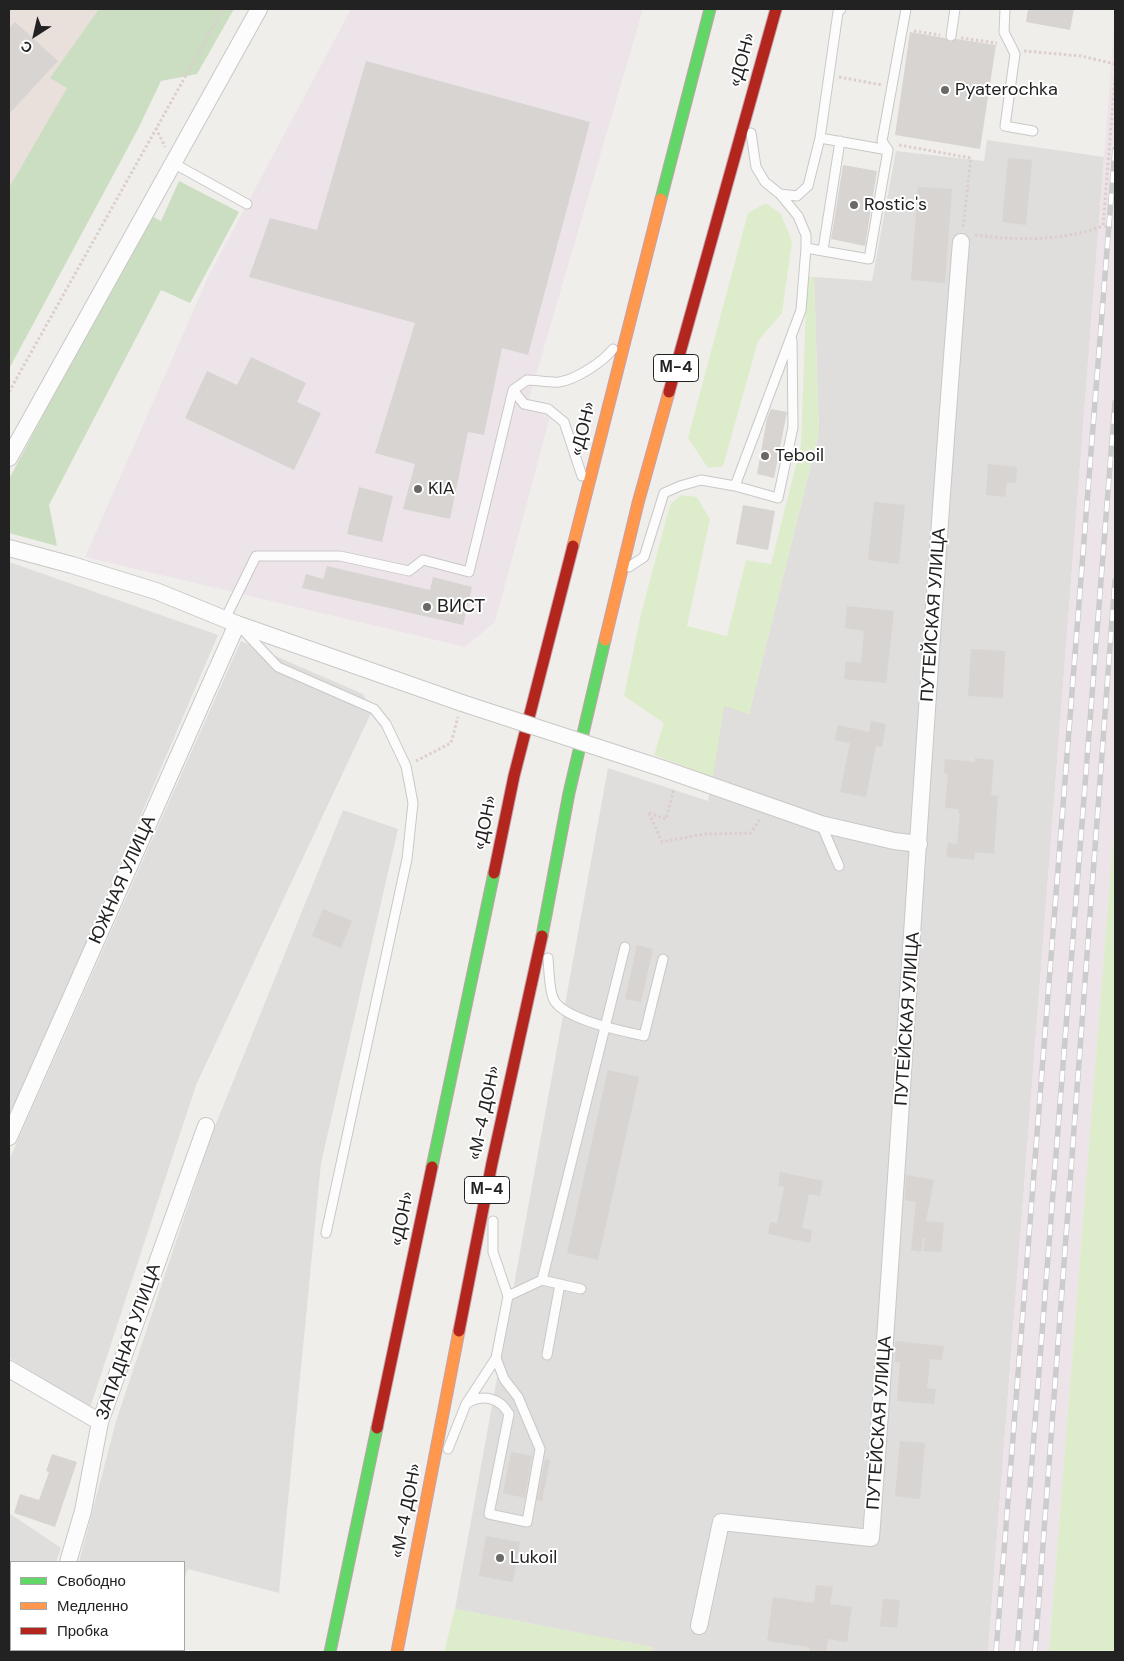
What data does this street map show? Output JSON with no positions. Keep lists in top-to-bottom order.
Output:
{
  "streets": {
    "highway": ["«ДОН»", "М-4", "«М-4 ДОН»"],
    "street": ["ПУТЕЙСКАЯ УЛИЦА", "ЮЖНАЯ УЛИЦА", "ЗАПАДНАЯ УЛИЦА"]
  },
  "crossings": [
    ["«ДОН»", "«М-4 ДОН»"]
  ],
  "places": [
    "Pyaterochka",
    "Rostic's",
    "Teboil",
    "KIA",
    "ВИСТ",
    "Lukoil"
  ],
  "legend": ["Свободно", "Медленно", "Пробка"],
  "north": "bottom left"
}
